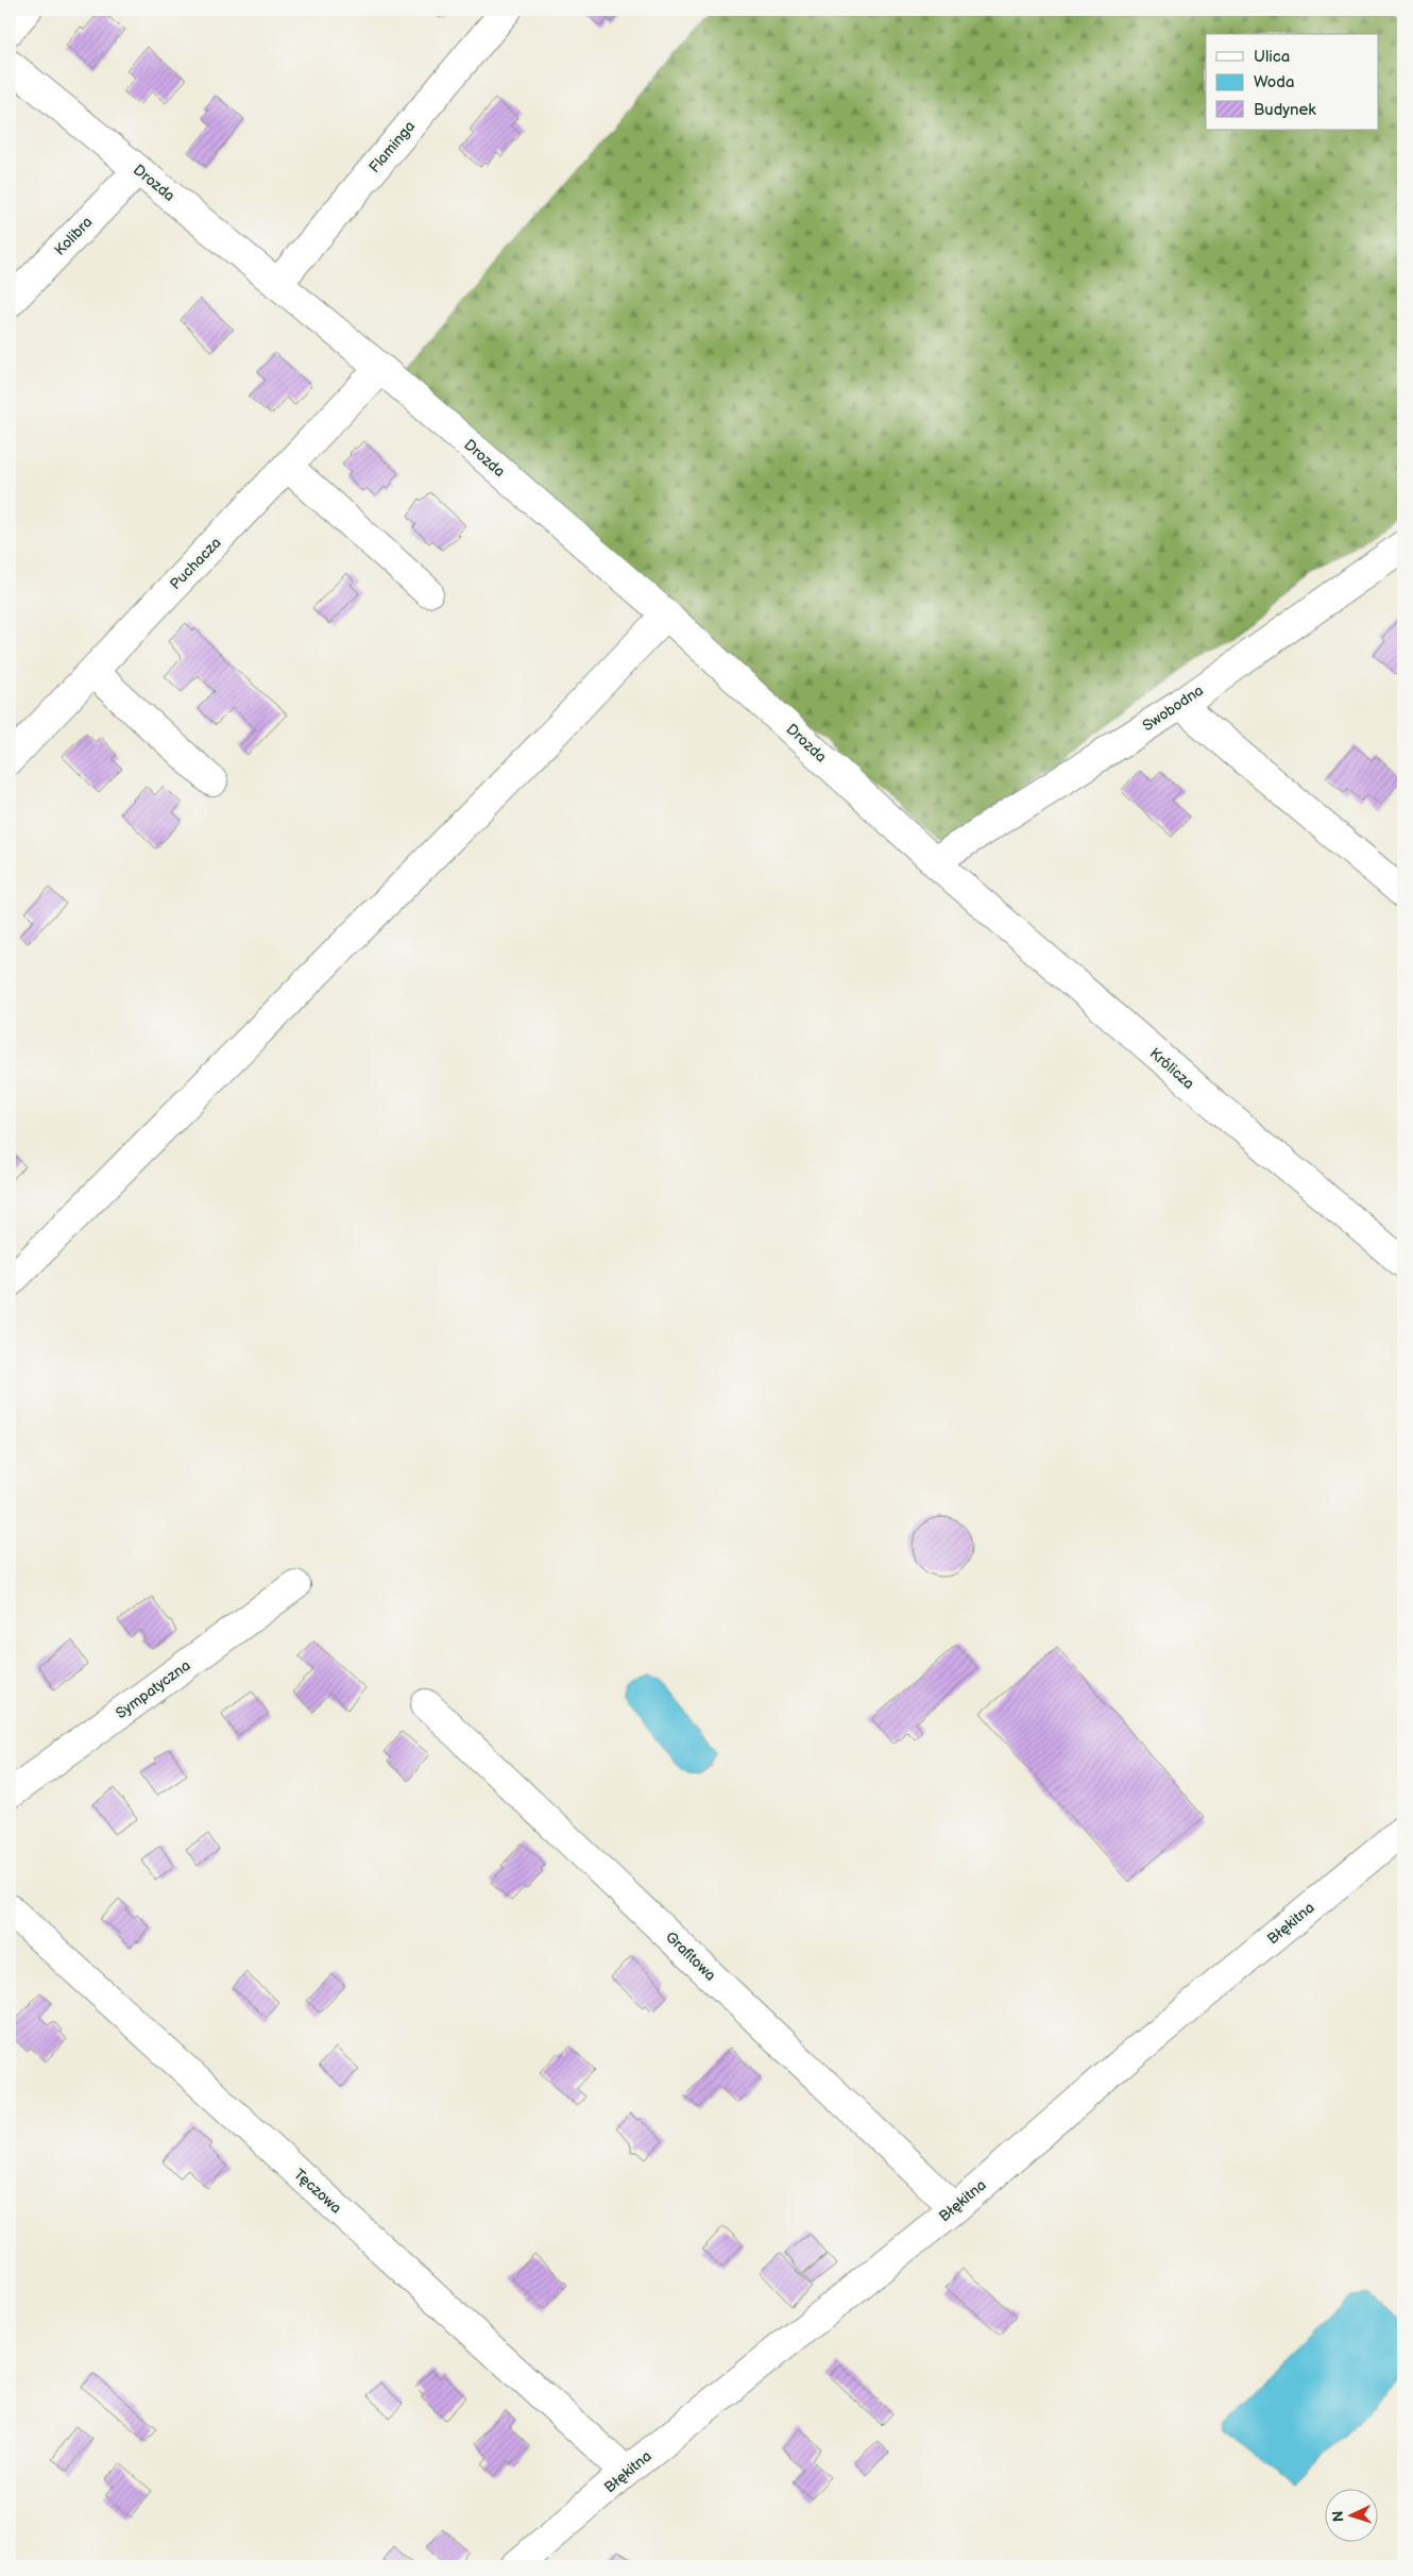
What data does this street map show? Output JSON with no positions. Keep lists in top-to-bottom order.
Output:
{
  "streets": {
    "street": [
      "Flaminga",
      "Drozda",
      "Kolibra",
      "Puchacza",
      "Swobodna",
      "Królicza",
      "Sympatyczna",
      "Błękitna",
      "Grafitowa",
      "Tęczowa"
    ]
  },
  "crossings": [
    ["Flaminga", "Drozda"],
    ["Drozda", "Kolibra"],
    ["Drozda", "Puchacza"],
    ["Drozda", "Swobodna"],
    ["Drozda", "Królicza"],
    ["Swobodna", "Królicza"],
    ["Błękitna", "Grafitowa"],
    ["Błękitna", "Tęczowa"]
  ],
  "legend": ["Ulica", "Woda", "Budynek"],
  "north": "left"
}
